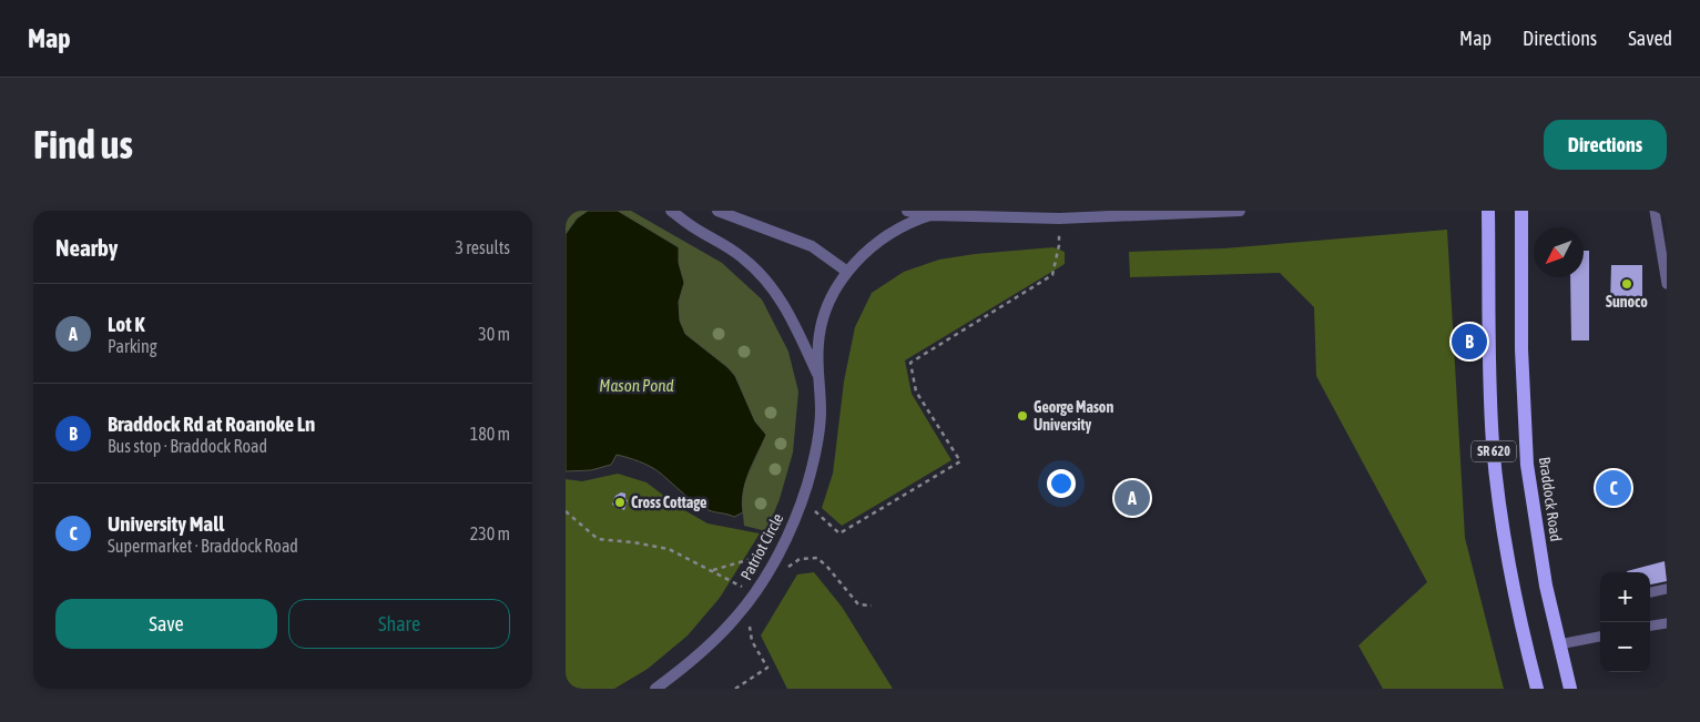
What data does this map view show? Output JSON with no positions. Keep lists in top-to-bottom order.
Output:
{
  "streets": {
    "main road": ["SR 620", "Braddock Road"],
    "street": ["Patriot Circle"]
  },
  "water": ["Mason Pond"],
  "places": ["Sunoco", "George Mason University", "Cross Cottage"],
  "north": "bottom left",
  "page": {
    "header": "Map",
    "nav": ["Map", "Directions", "Saved"],
    "buttons": [
      "Directions",
      ["Save", "Share"]
    ],
    "title": "Find us",
    "heading": ["Nearby", "3 results"],
    "list": [
      {
        "mark": "A",
        "name": "Lot K",
        "note": "Parking",
        "value": "30 m"
      },
      {
        "mark": "B",
        "name": "Braddock Rd at Roanoke Ln",
        "note": "Bus stop · Braddock Road",
        "value": "180 m"
      },
      {
        "mark": "C",
        "name": "University Mall",
        "note": "Supermarket · Braddock Road",
        "value": "230 m"
      }
    ],
    "pins": ["B", "C", "A"],
    "map_buttons": ["+", "−"]
  }
}
